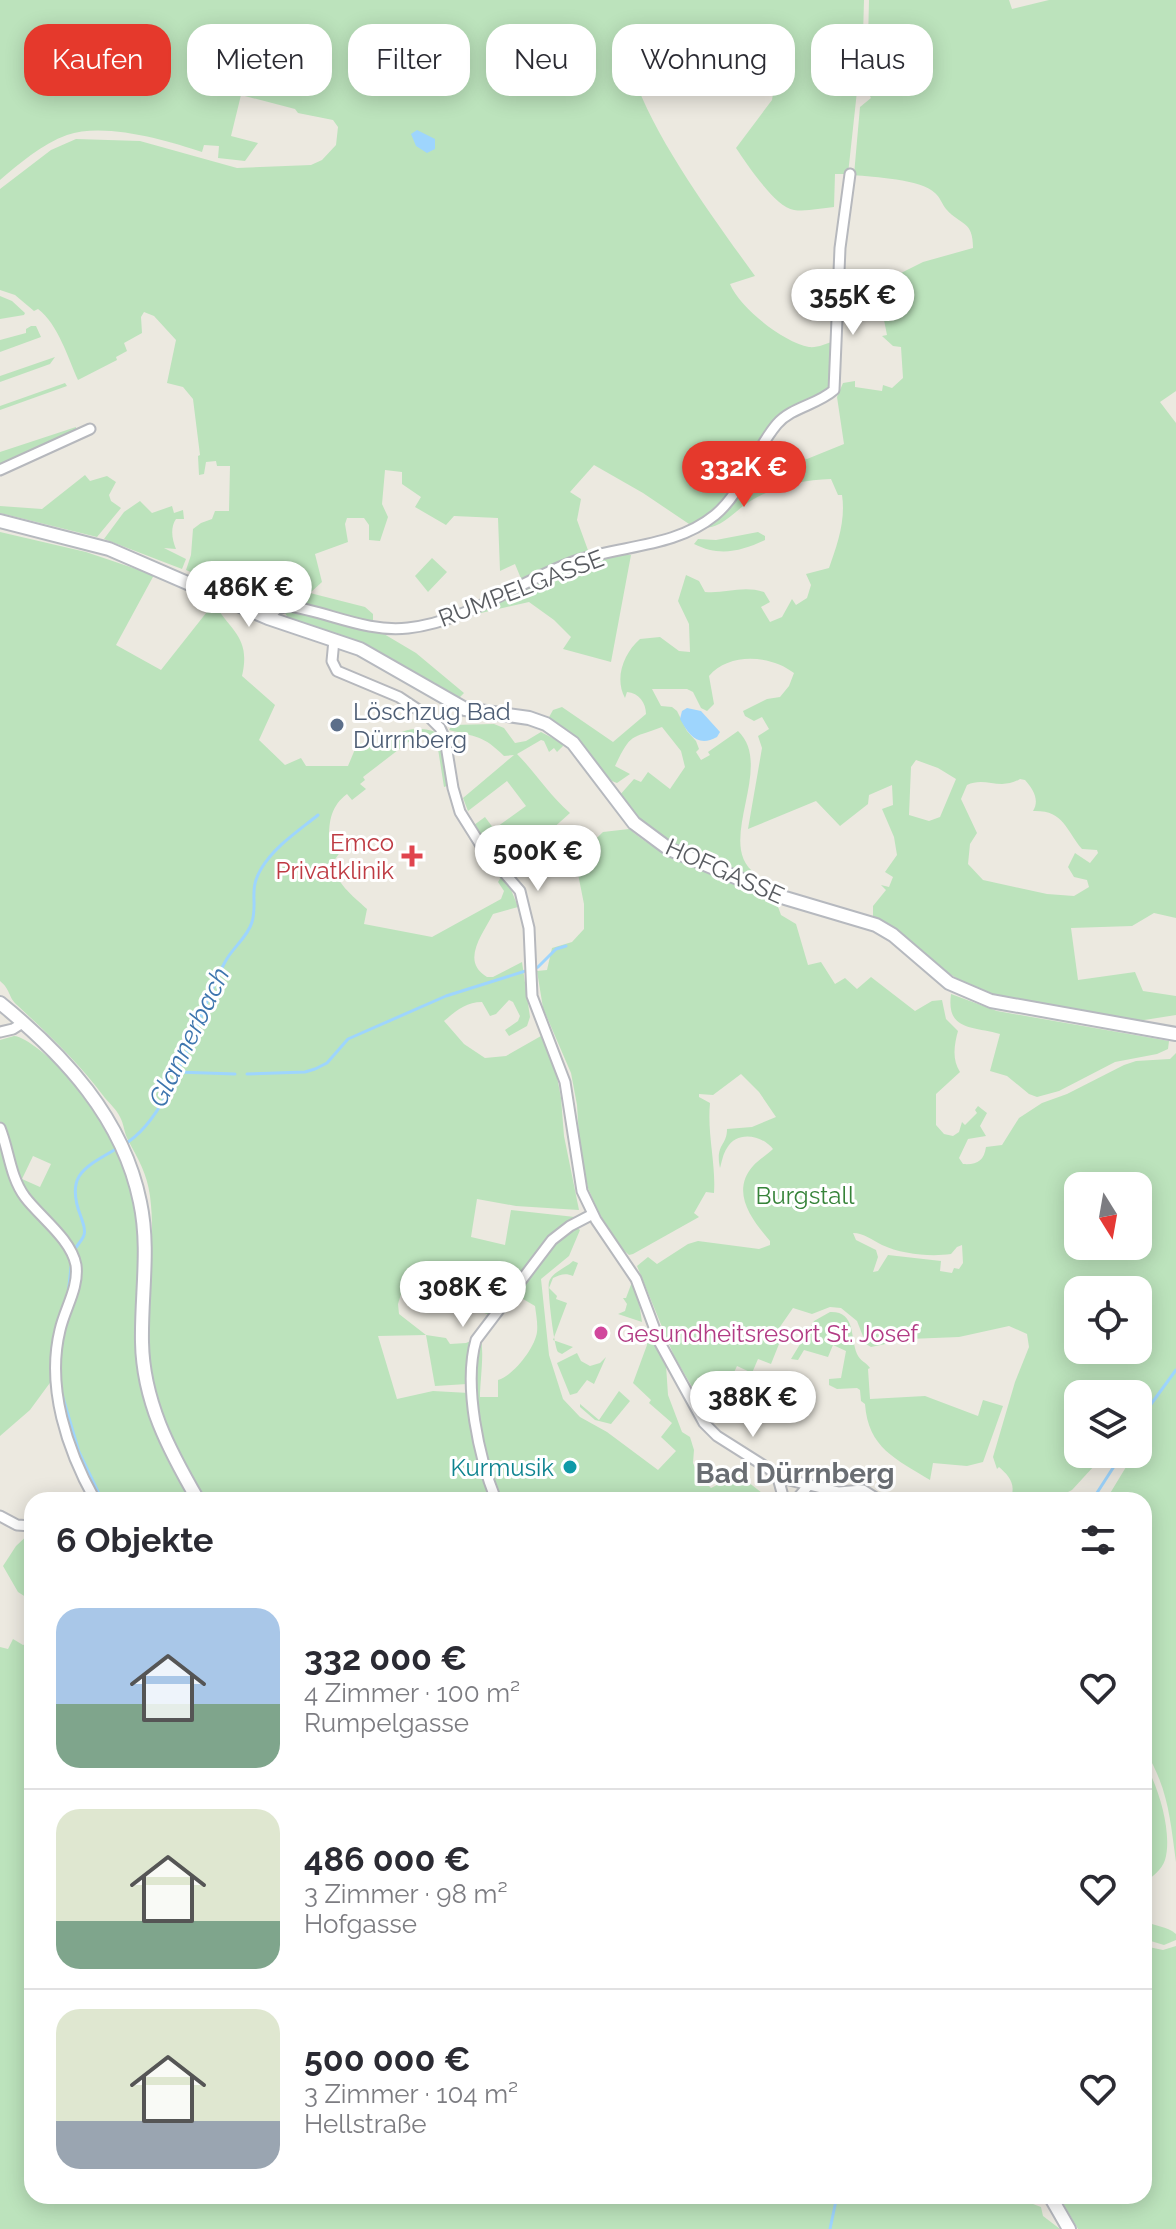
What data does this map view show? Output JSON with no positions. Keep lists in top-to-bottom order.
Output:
{
  "streets": {
    "main road": ["HOFGASSE"],
    "street": ["RUMPELGASSE"]
  },
  "crossings": [
    ["RUMPELGASSE", "HOFGASSE"]
  ],
  "districts": ["Bad Dürrnberg"],
  "water": ["Glannerbach"],
  "parks": ["Burgstall"],
  "places": {
    "other": ["Löschzug Bad Dürrnberg", "Gesundheitsresort St. Josef", "Kurmusik"],
    "health": ["Emco Privatklinik"]
  },
  "north": "bottom",
  "page": {
    "chip": [
      "Kaufen",
      "Mieten",
      "Filter",
      "Neu",
      "Wohnung",
      "Haus"
    ],
    "price": [
      "355K €",
      "332K €",
      "486K €",
      "500K €",
      "308K €",
      "388K €"
    ],
    "heading": "6 Objekte",
    "list": [
      {
        "name": "332 000 €",
        "note": "4 Zimmer · 100 m² · Rumpelgasse"
      },
      {
        "name": "486 000 €",
        "note": "3 Zimmer · 98 m² · Hofgasse"
      },
      {
        "name": "500 000 €",
        "note": "3 Zimmer · 104 m² · Hellstraße"
      }
    ]
  }
}
